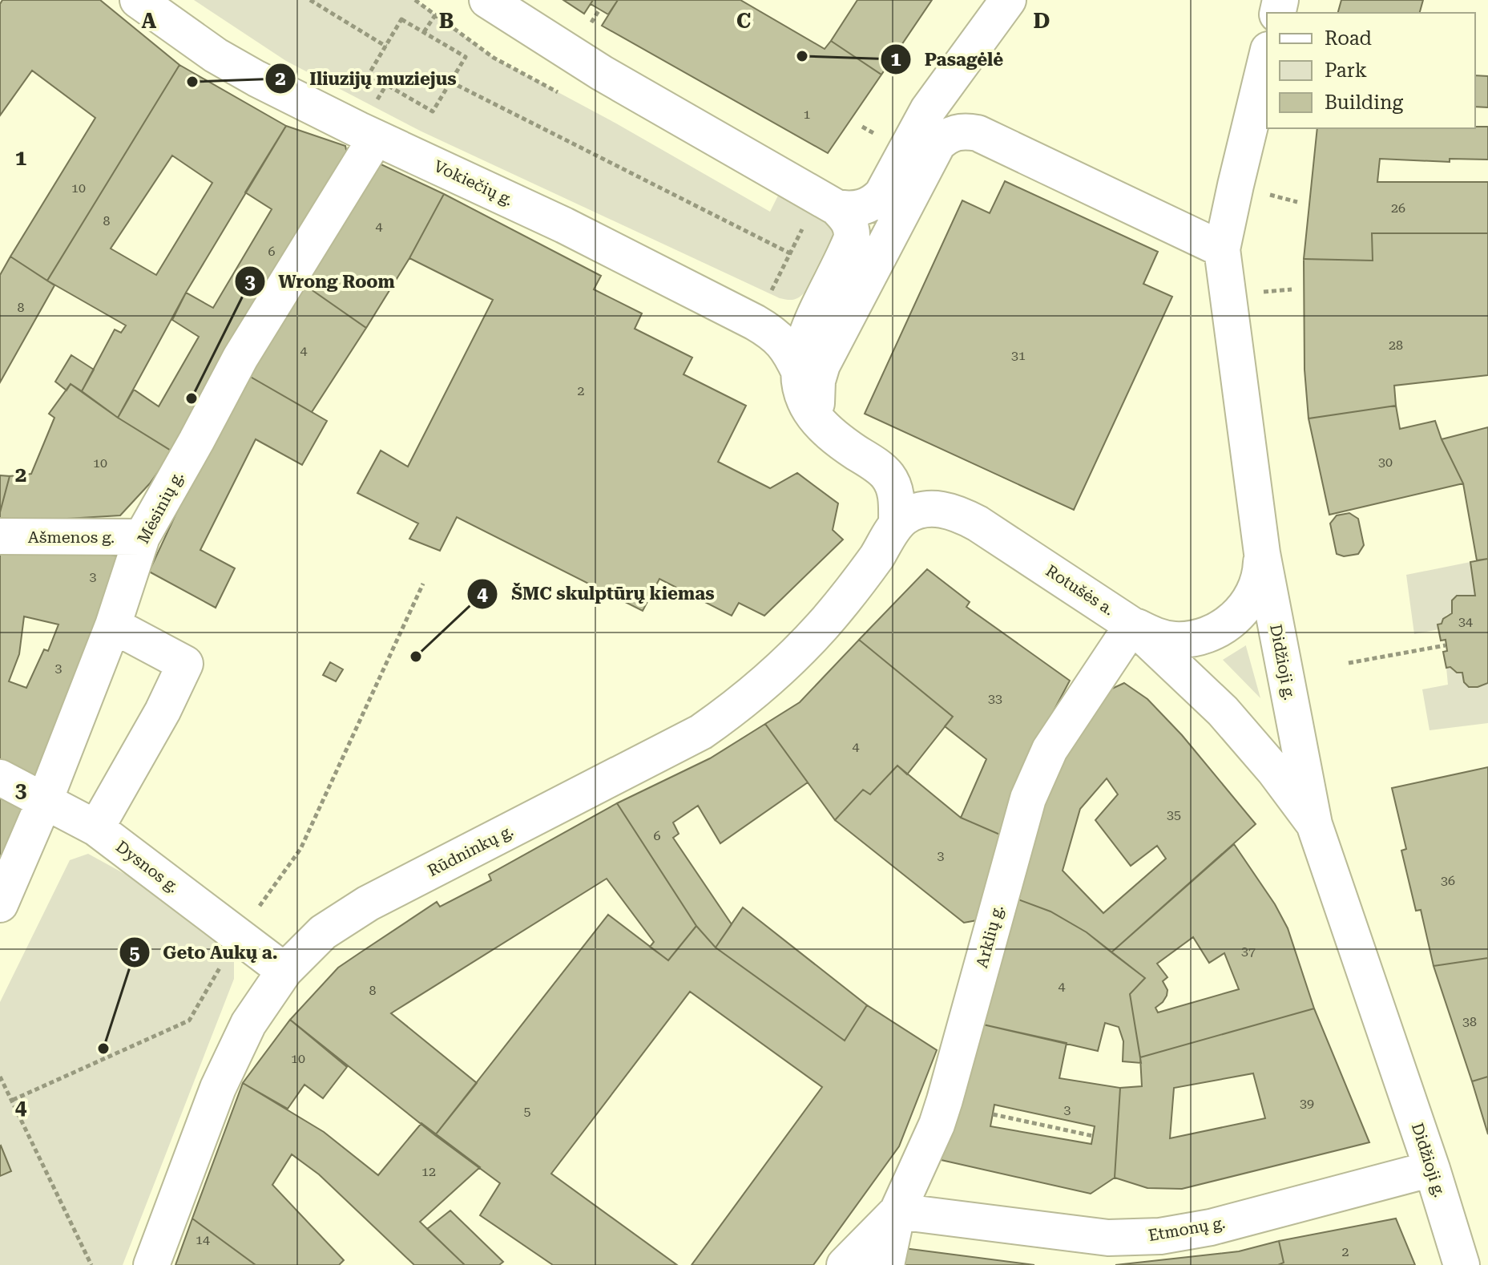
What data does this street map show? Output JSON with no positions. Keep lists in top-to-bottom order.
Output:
{
  "streets": {
    "street": [
      "Vokiečių g.",
      "Mėsinių g.",
      "Ašmenos g.",
      "Rotušės a.",
      "Didžioji g.",
      "Rūdninkų g.",
      "Dysnos g.",
      "Arklių g.",
      "Etmonų g."
    ]
  },
  "crossings": [
    ["Vokiečių g.", "Mėsinių g."],
    ["Mėsinių g.", "Ašmenos g."],
    ["Mėsinių g.", "Dysnos g."],
    ["Rotušės a.", "Didžioji g."],
    ["Rotušės a.", "Rūdninkų g."],
    ["Rotušės a.", "Arklių g."],
    ["Didžioji g.", "Etmonų g."],
    ["Rūdninkų g.", "Dysnos g."],
    ["Arklių g.", "Etmonų g."]
  ],
  "places": [
    "Pasagėlė",
    "Iliuzijų muziejus",
    "Wrong Room",
    "ŠMC skulptūrų kiemas",
    "Geto Aukų a."
  ],
  "house_numbers": [
    "1",
    "10",
    "26",
    "8",
    "4",
    "6",
    "8",
    "28",
    "4",
    "31",
    "2",
    "30",
    "10",
    "3",
    "34",
    "3",
    "33",
    "4",
    "35",
    "6",
    "3",
    "36",
    "37",
    "4",
    "8",
    "38",
    "10",
    "39",
    "3",
    "5",
    "12",
    "14",
    "2"
  ],
  "legend": ["Road", "Park", "Building"],
  "grid": {
    "columns": [
      "A",
      "B",
      "C",
      "D"
    ],
    "rows": [
      "1",
      "2",
      "3",
      "4"
    ]
  }
}
